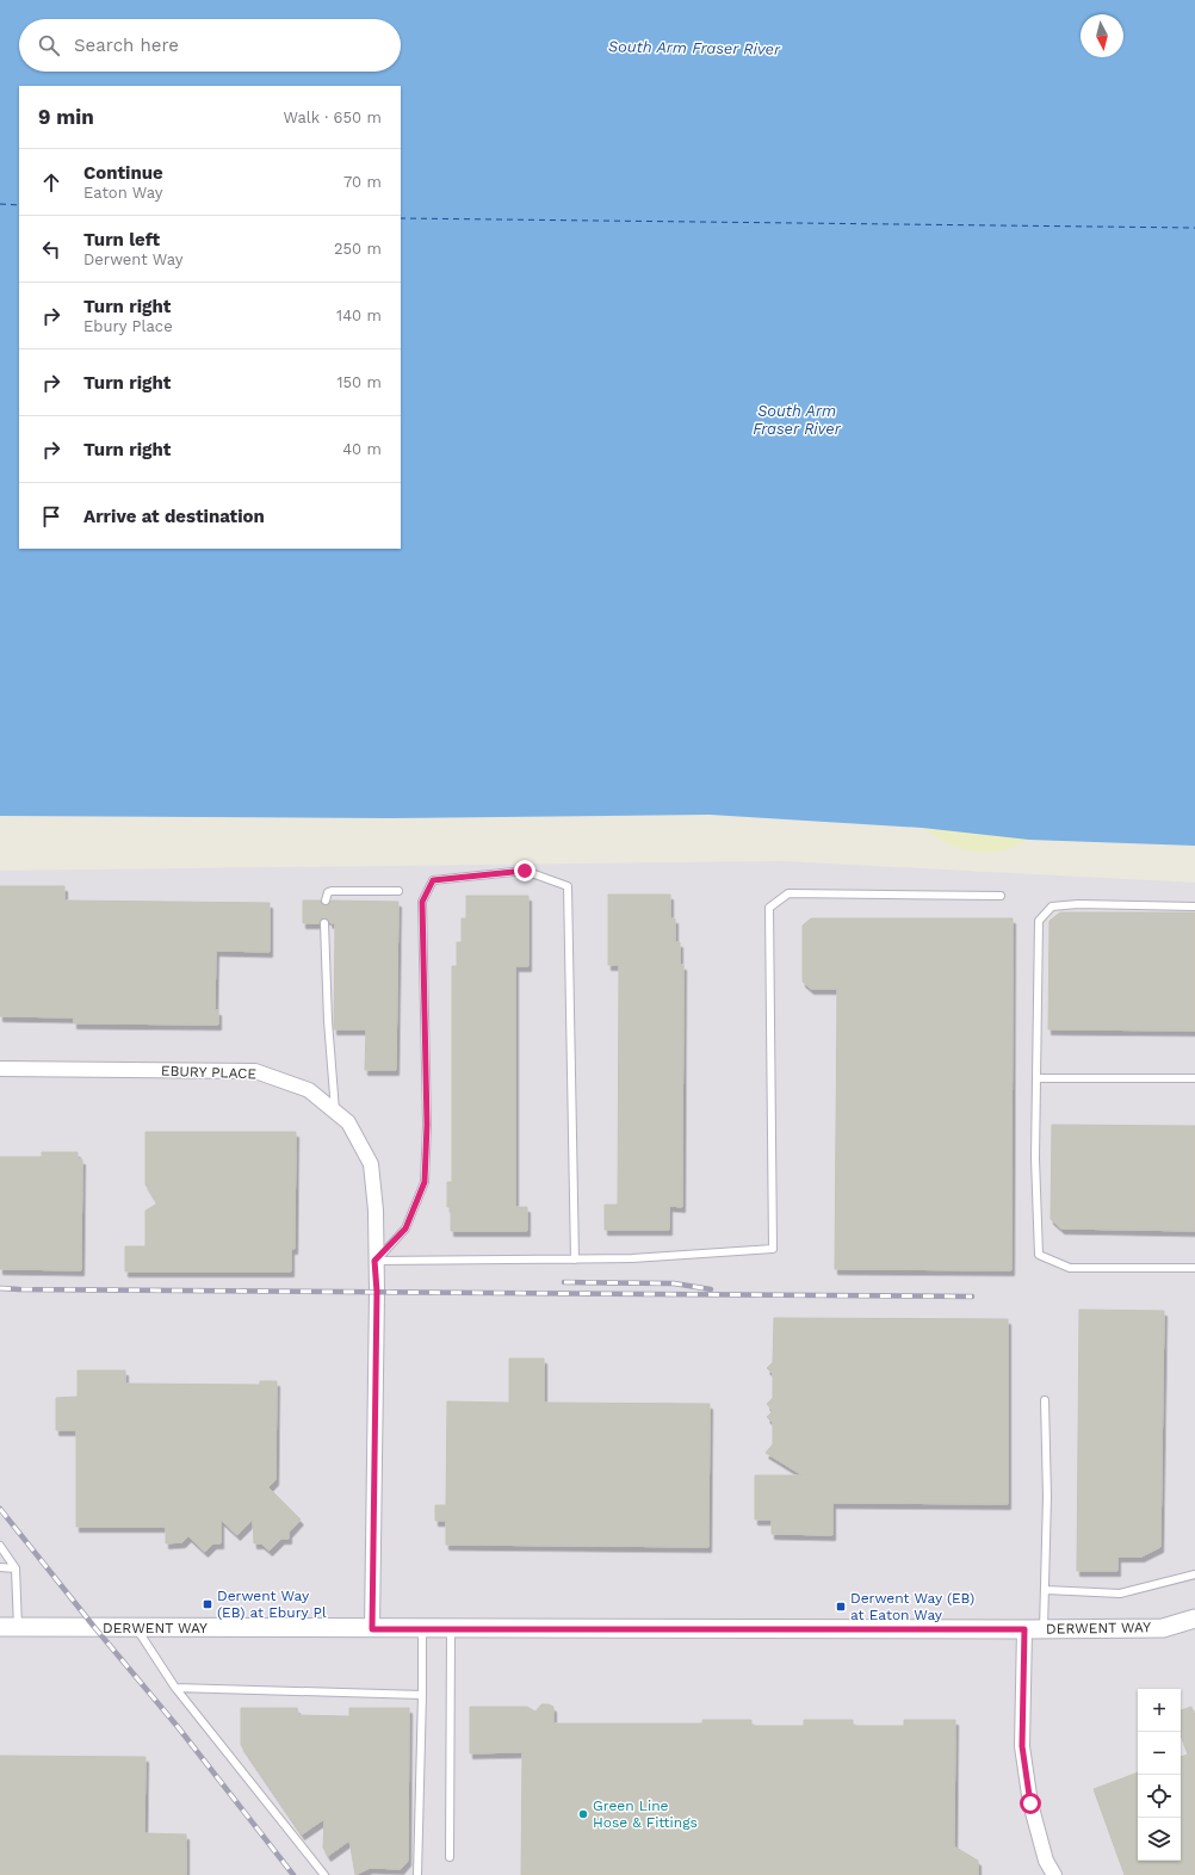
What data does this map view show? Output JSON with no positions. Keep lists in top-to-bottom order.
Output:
{
  "streets": {
    "street": ["EBURY PLACE", "DERWENT WAY"]
  },
  "crossings": [
    ["EBURY PLACE", "DERWENT WAY"]
  ],
  "water": ["South Arm Fraser River"],
  "places": {
    "transit": ["Derwent Way (EB) at Ebury Pl", "Derwent Way (EB) at Eaton Way"],
    "other": ["Green Line Hose & Fittings"]
  },
  "north": "bottom",
  "page": {
    "search": "Search here",
    "heading": ["9 min", "Walk · 650 m"],
    "list": [
      ["Continue", "Eaton Way", "70 m"],
      ["Turn left", "Derwent Way", "250 m"],
      ["Turn right", "Ebury Place", "140 m"],
      ["Turn right", "150 m"],
      ["Turn right", "40 m"],
      "Arrive at destination"
    ],
    "map_buttons": ["+", "−"]
  }
}
